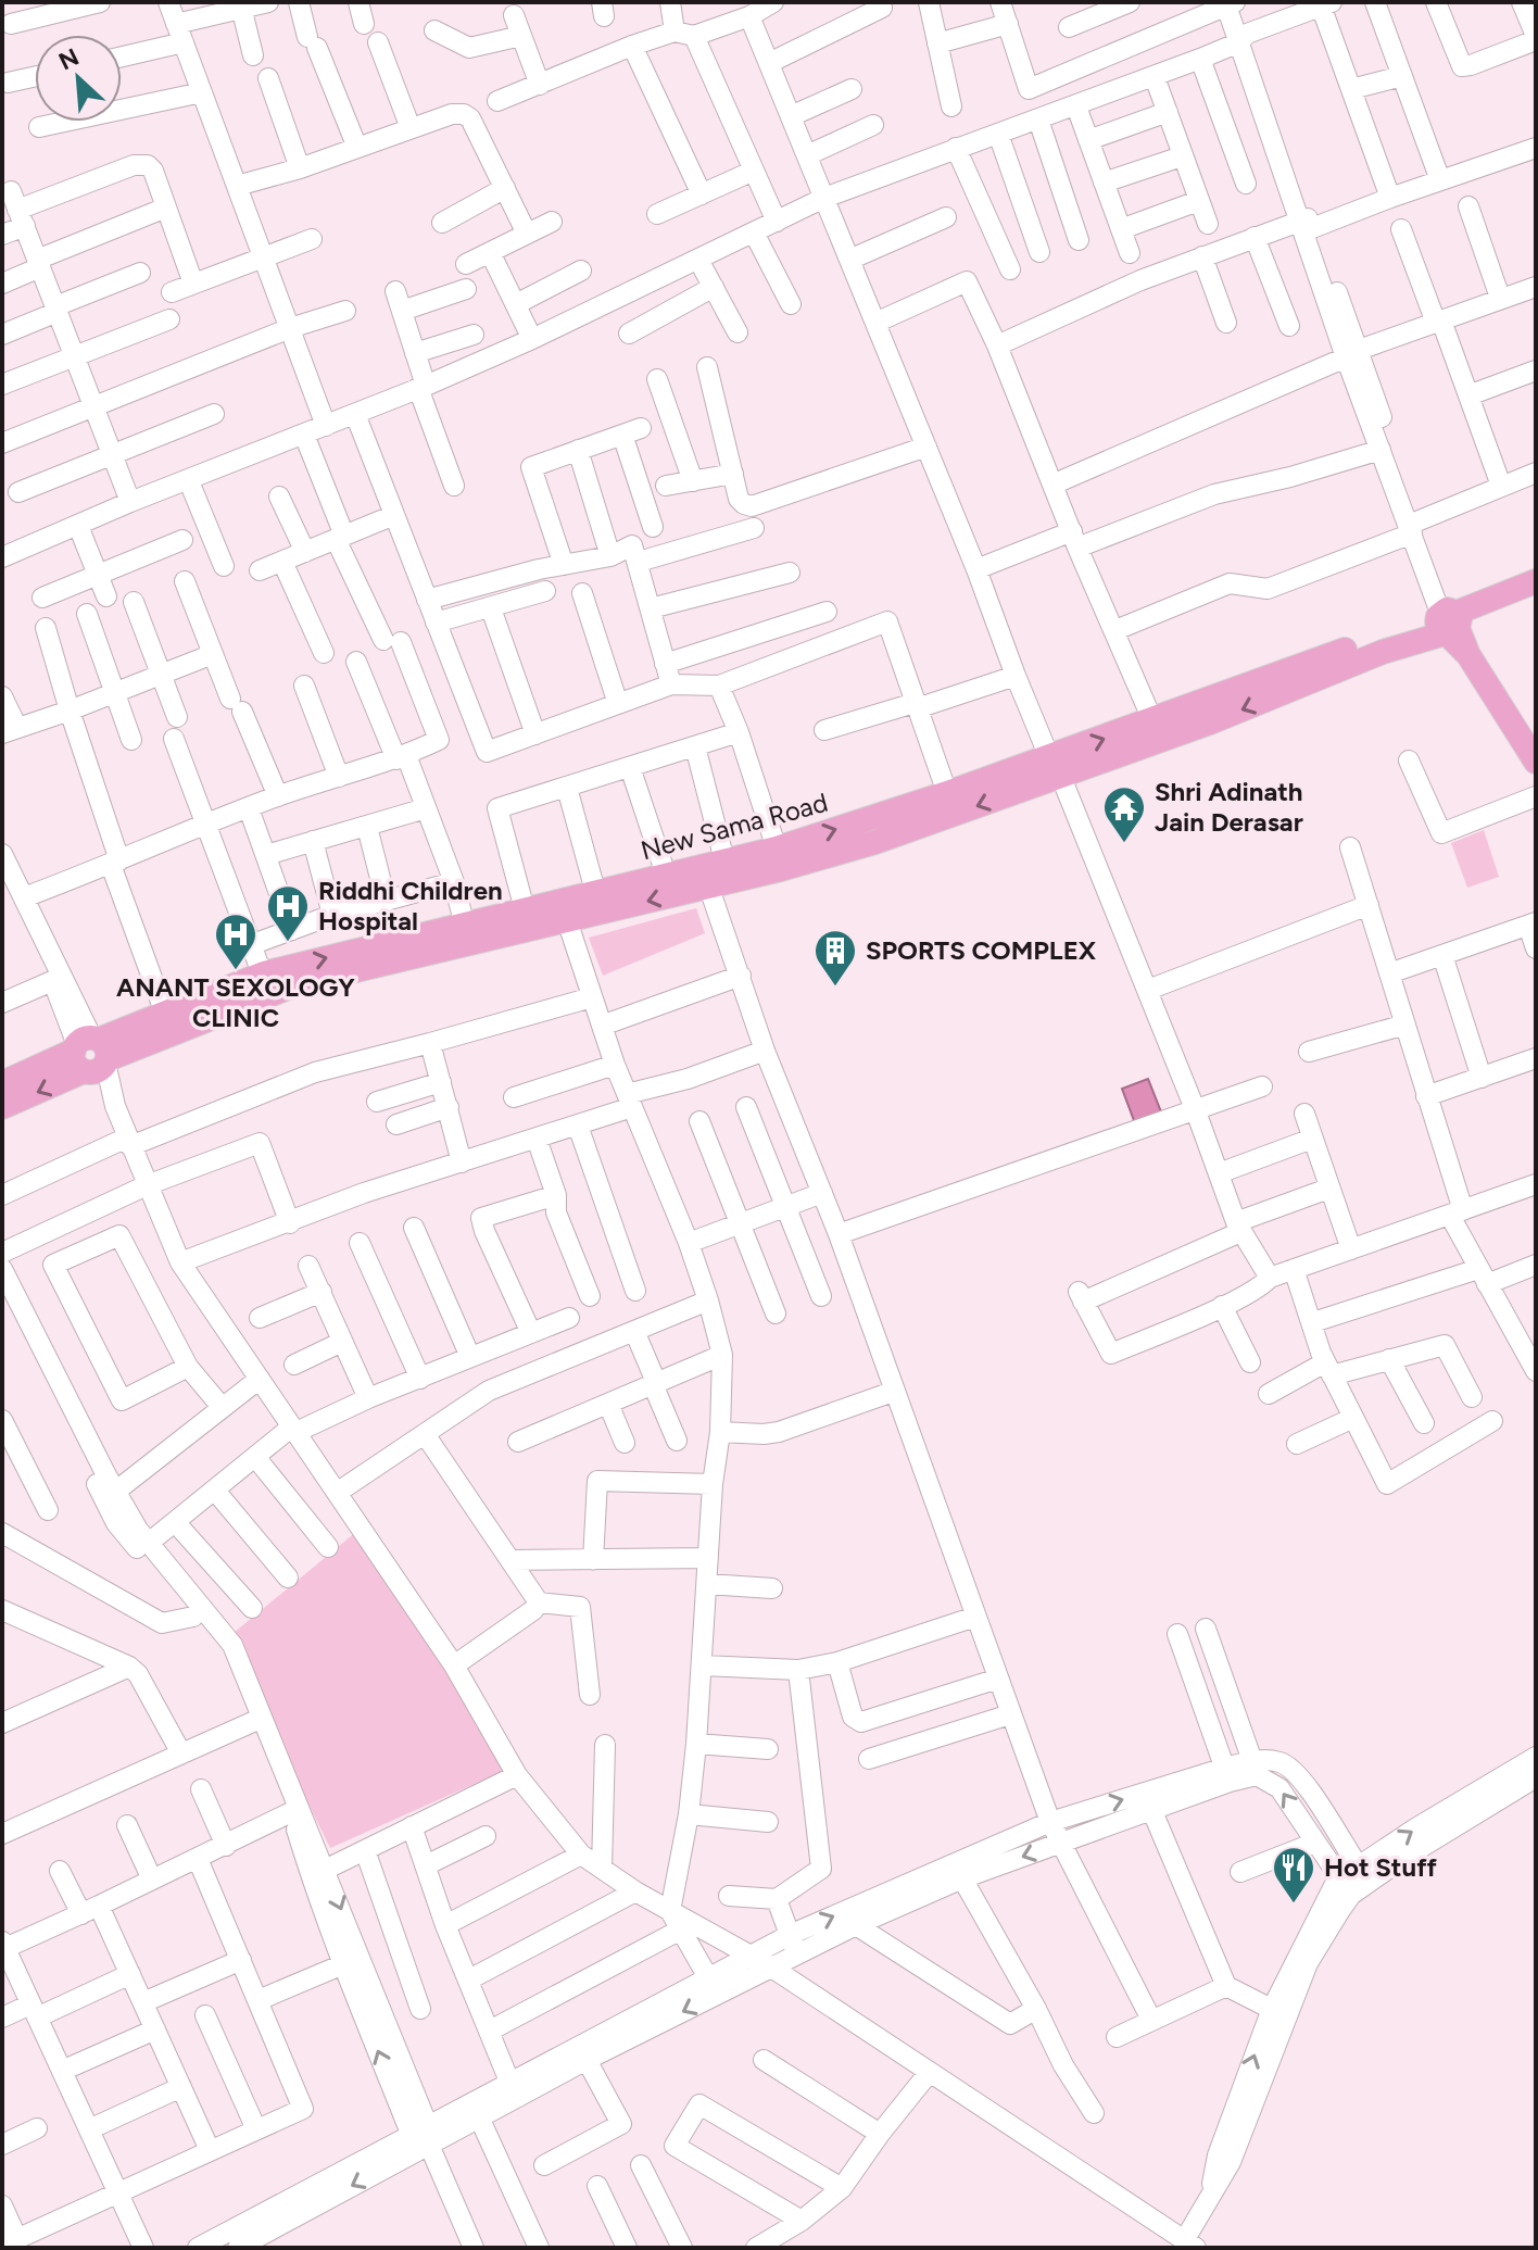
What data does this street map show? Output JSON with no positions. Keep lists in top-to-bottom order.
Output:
{
  "streets": {
    "main road": ["New Sama Road"]
  },
  "places": {
    "temple": ["Shri Adinath Jain Derasar"],
    "hospital": ["Riddhi Children Hospital", "ANANT SEXOLOGY CLINIC"],
    "building": ["SPORTS COMPLEX"],
    "restaurant": ["Hot Stuff"]
  },
  "north": "top left"
}
